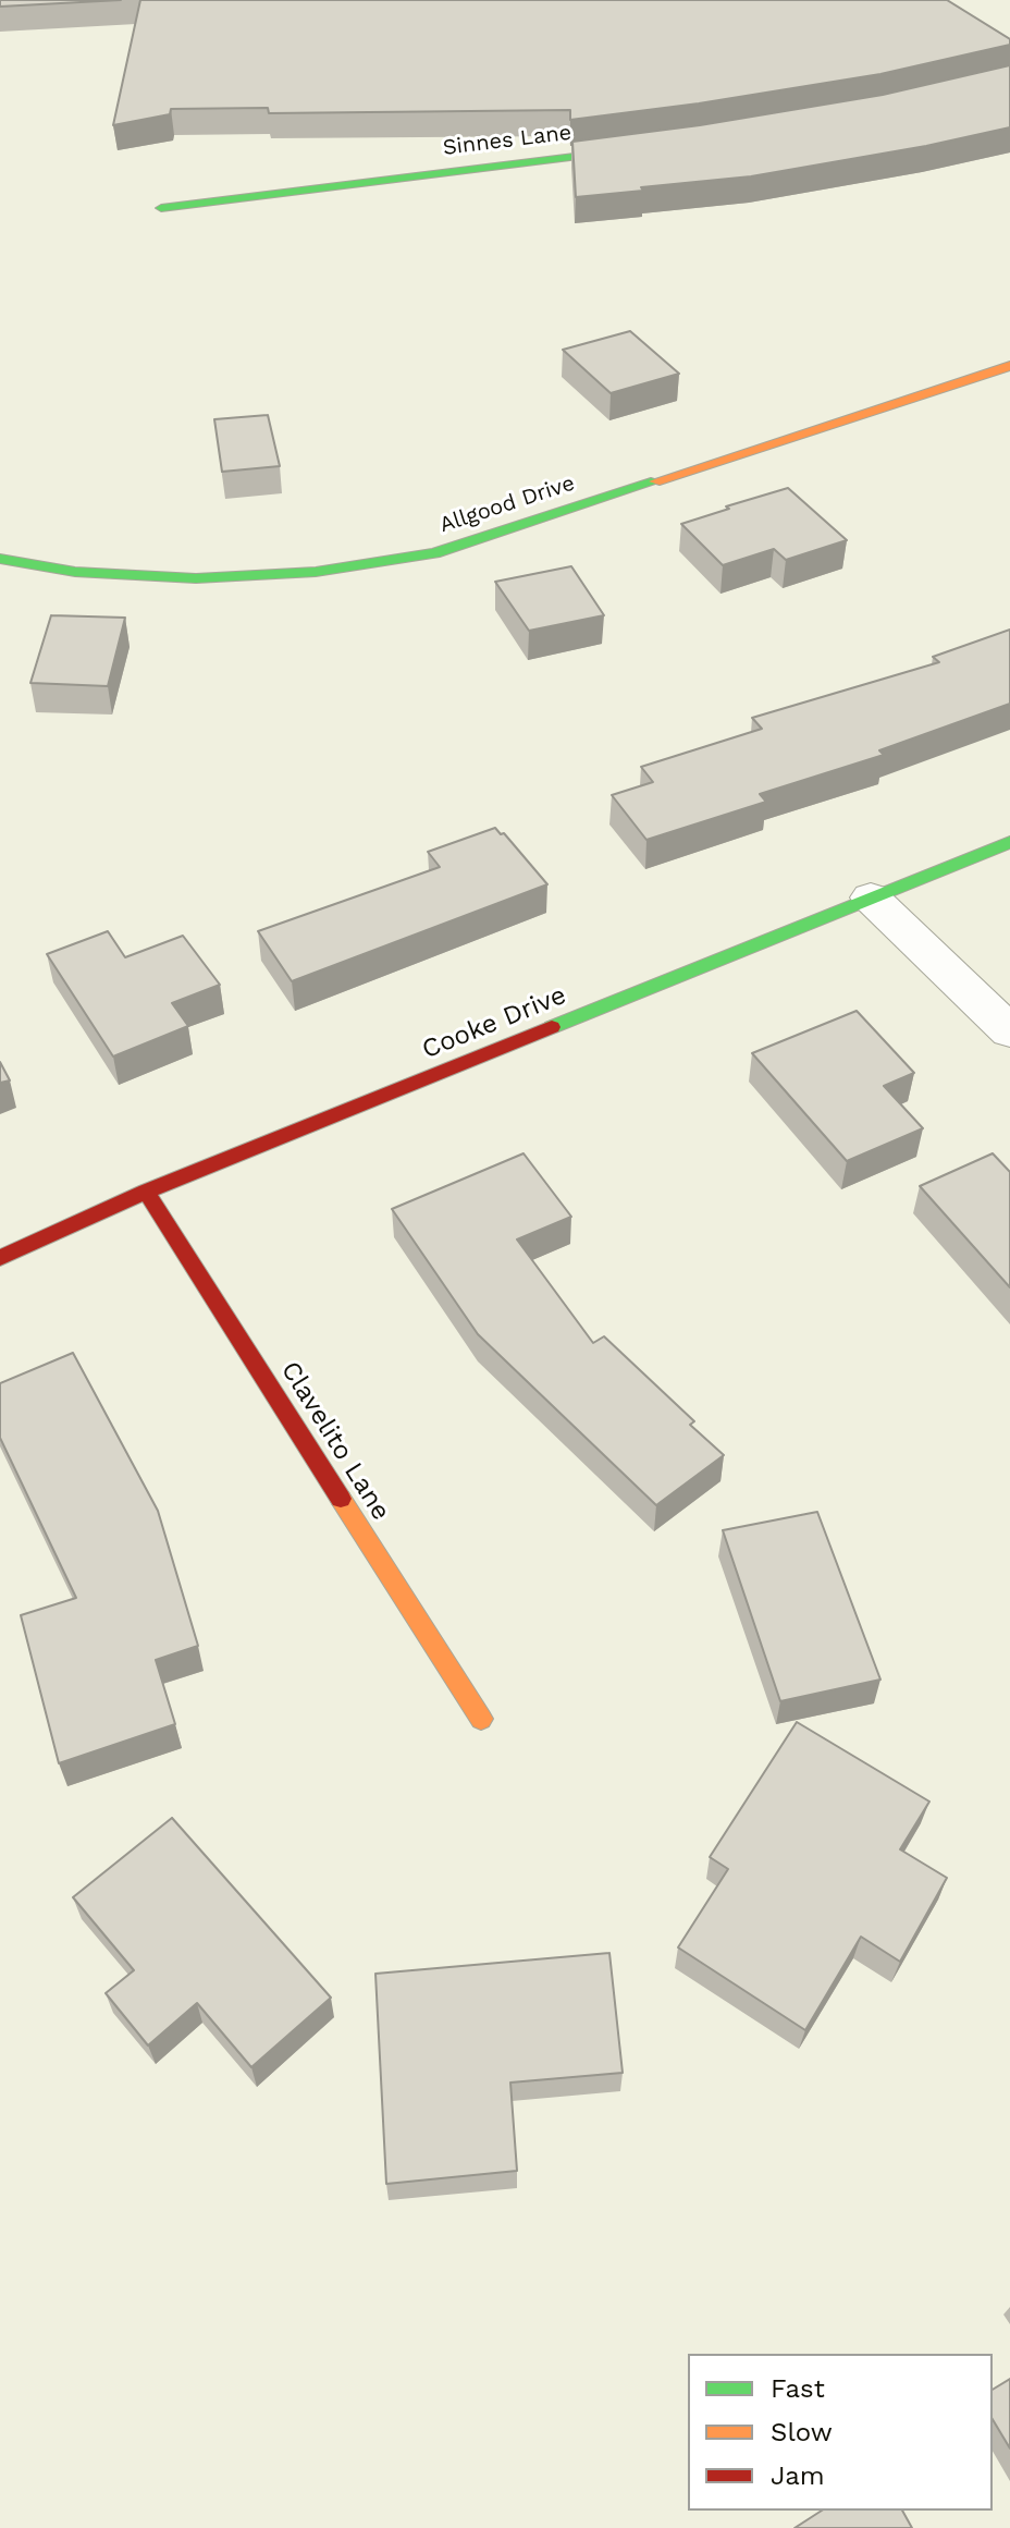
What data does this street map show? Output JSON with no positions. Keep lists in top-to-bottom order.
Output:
{
  "streets": {
    "street": [
      "Sinnes Lane",
      "Allgood Drive",
      "Cooke Drive",
      "Clavelito Lane"
    ]
  },
  "crossings": [
    ["Cooke Drive", "Clavelito Lane"]
  ],
  "legend": ["Fast", "Slow", "Jam"]
}
